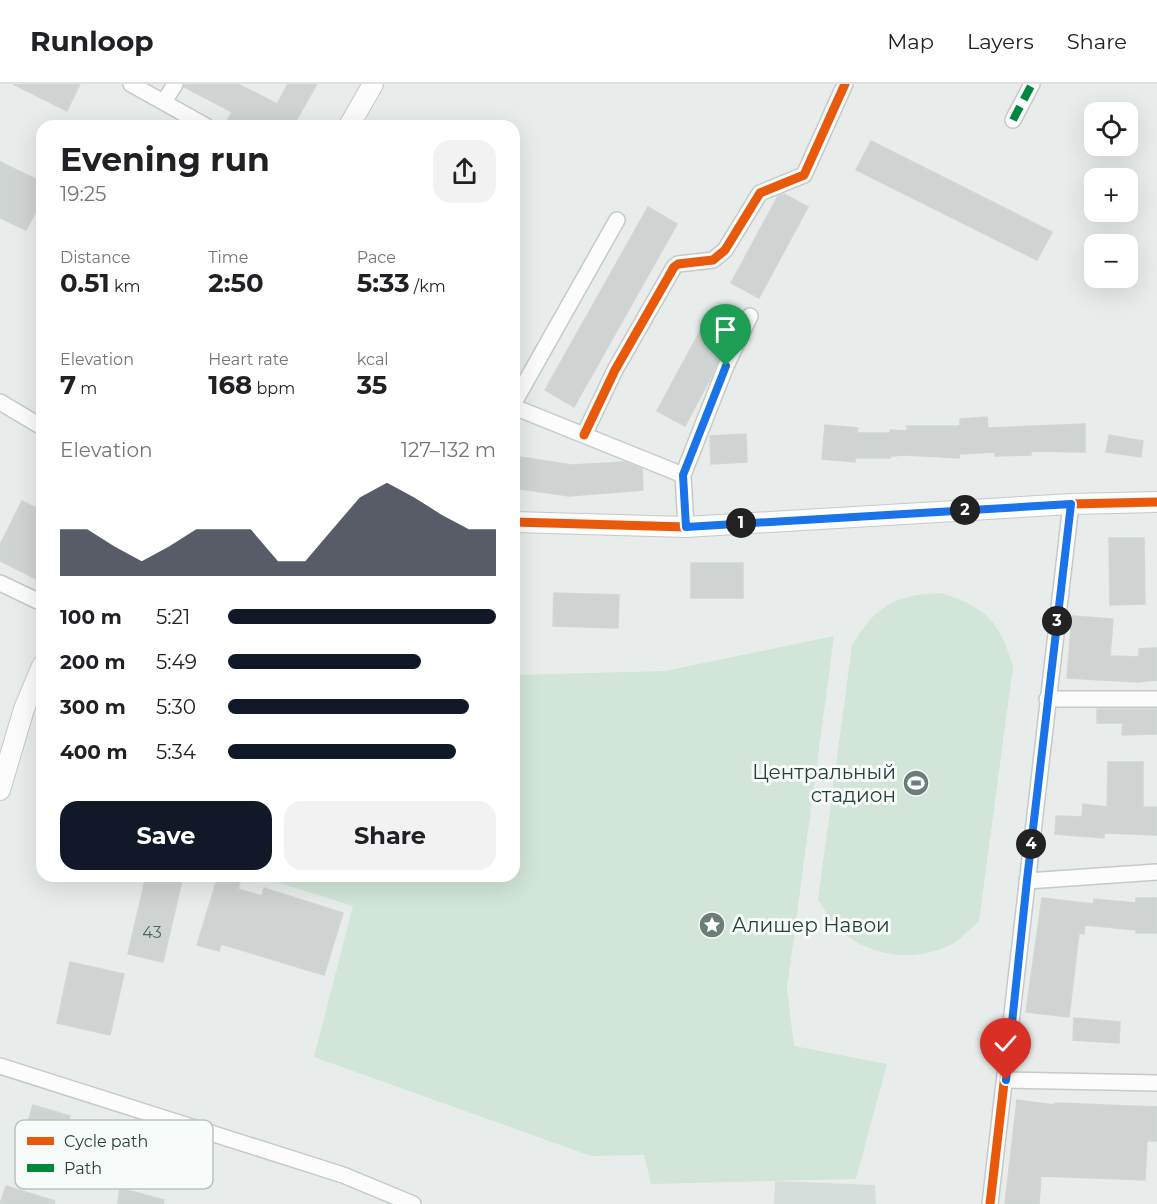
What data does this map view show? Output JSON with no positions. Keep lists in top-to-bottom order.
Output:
{
  "places": {
    "sports": ["Центральный стадион"],
    "place": ["Алишер Навои"]
  },
  "house_numbers": ["43"],
  "legend": ["Cycle path", "Path"],
  "page": {
    "header": "Runloop",
    "nav": ["Map", "Layers", "Share"],
    "map_buttons": ["+", "−"],
    "heading": ["Evening run", "19:25"],
    "stats": [
      ["Distance", "0.51 km"],
      ["Time", "2:50"],
      ["Pace", "5:33 /km"],
      ["Elevation", "7 m"],
      ["Heart rate", "168 bpm"],
      ["kcal", "35"]
    ],
    "chart": ["Elevation", "127–132 m"],
    "pins": [
      "2",
      "1",
      "3",
      "4"
    ],
    "list": [
      {
        "name": "100 m",
        "note": "5:21"
      },
      {
        "name": "200 m",
        "note": "5:49"
      },
      {
        "name": "300 m",
        "note": "5:30"
      },
      {
        "name": "400 m",
        "note": "5:34"
      }
    ],
    "buttons": ["Save", "Share"]
  }
}
